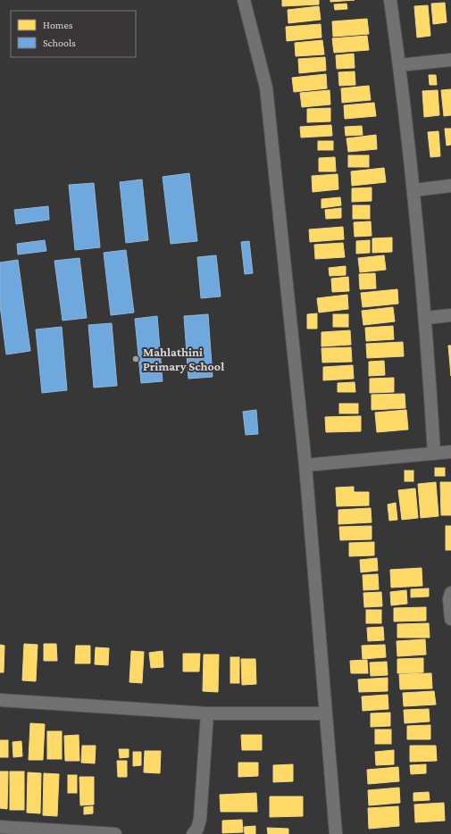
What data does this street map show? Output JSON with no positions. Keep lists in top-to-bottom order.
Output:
{
  "places": ["Mahlathini Primary School"],
  "legend": ["Homes", "Schools"]
}
